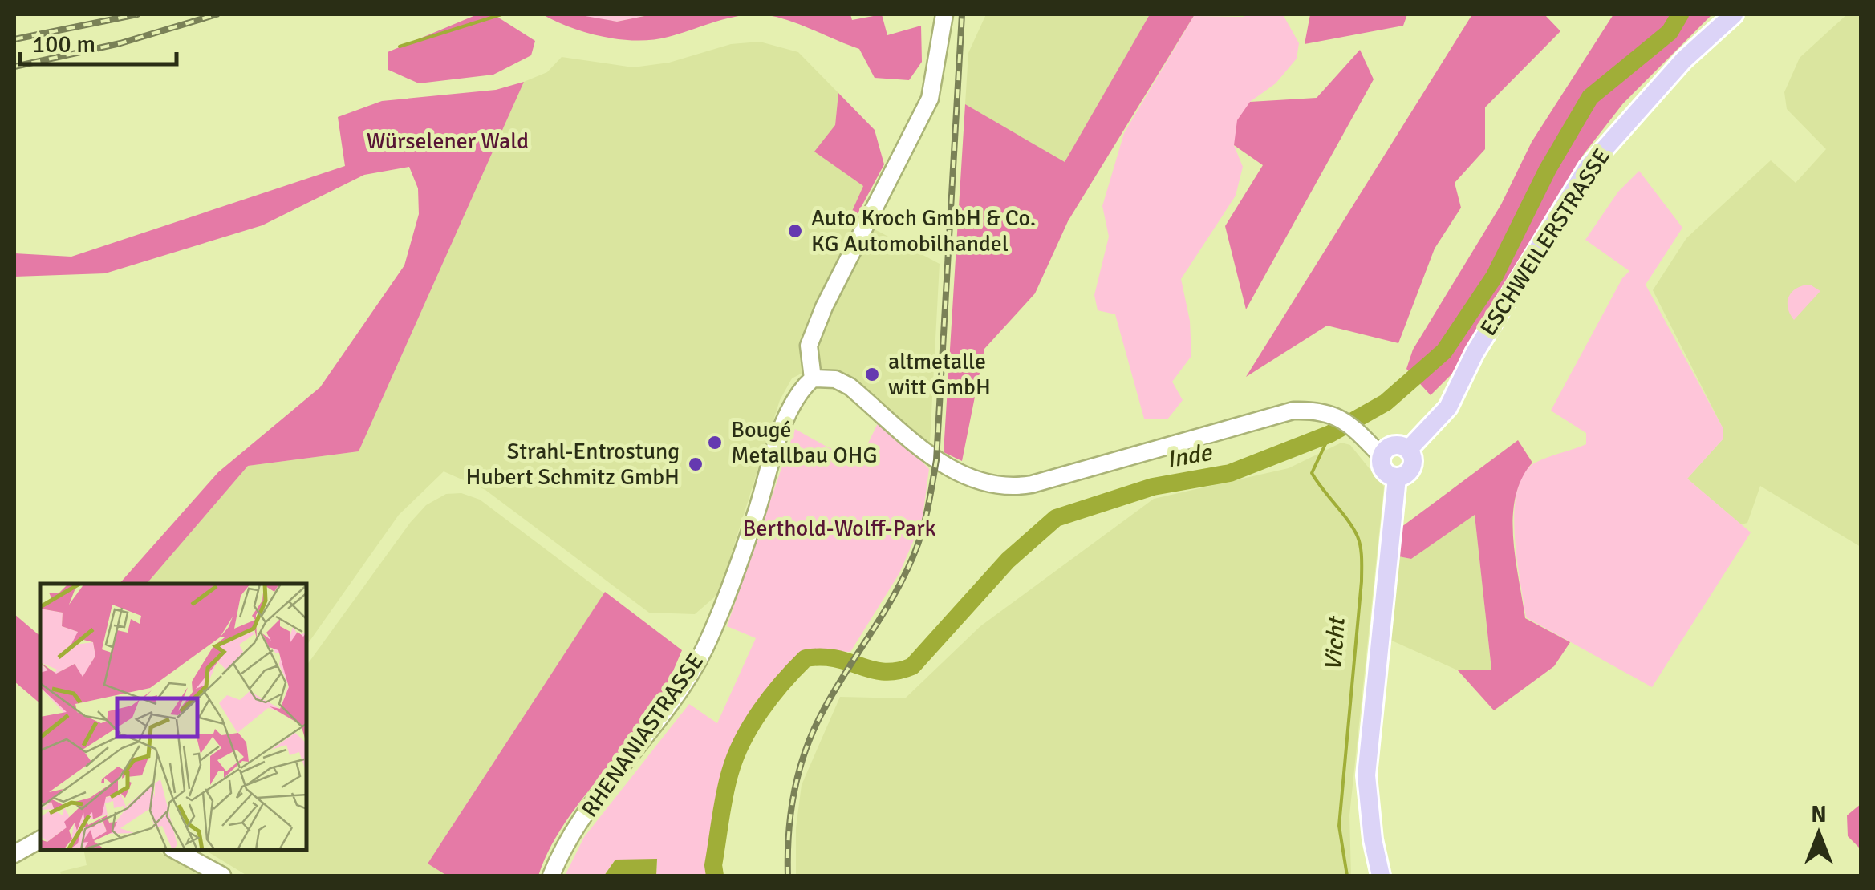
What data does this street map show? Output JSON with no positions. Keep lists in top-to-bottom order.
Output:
{
  "streets": {
    "main road": ["ESCHWEILERSTRASSE", "RHENANIASTRASSE"]
  },
  "water": ["Inde", "Vicht"],
  "parks": ["Würselener Wald", "Berthold-Wolff-Park"],
  "places": [
    "Auto Kroch GmbH & Co. KG Automobilhandel",
    "altmetalle witt GmbH",
    "Bougé Metallbau OHG",
    "Strahl-Entrostung Hubert Schmitz GmbH"
  ],
  "scale_bar": "100 m",
  "north": "top"
}
